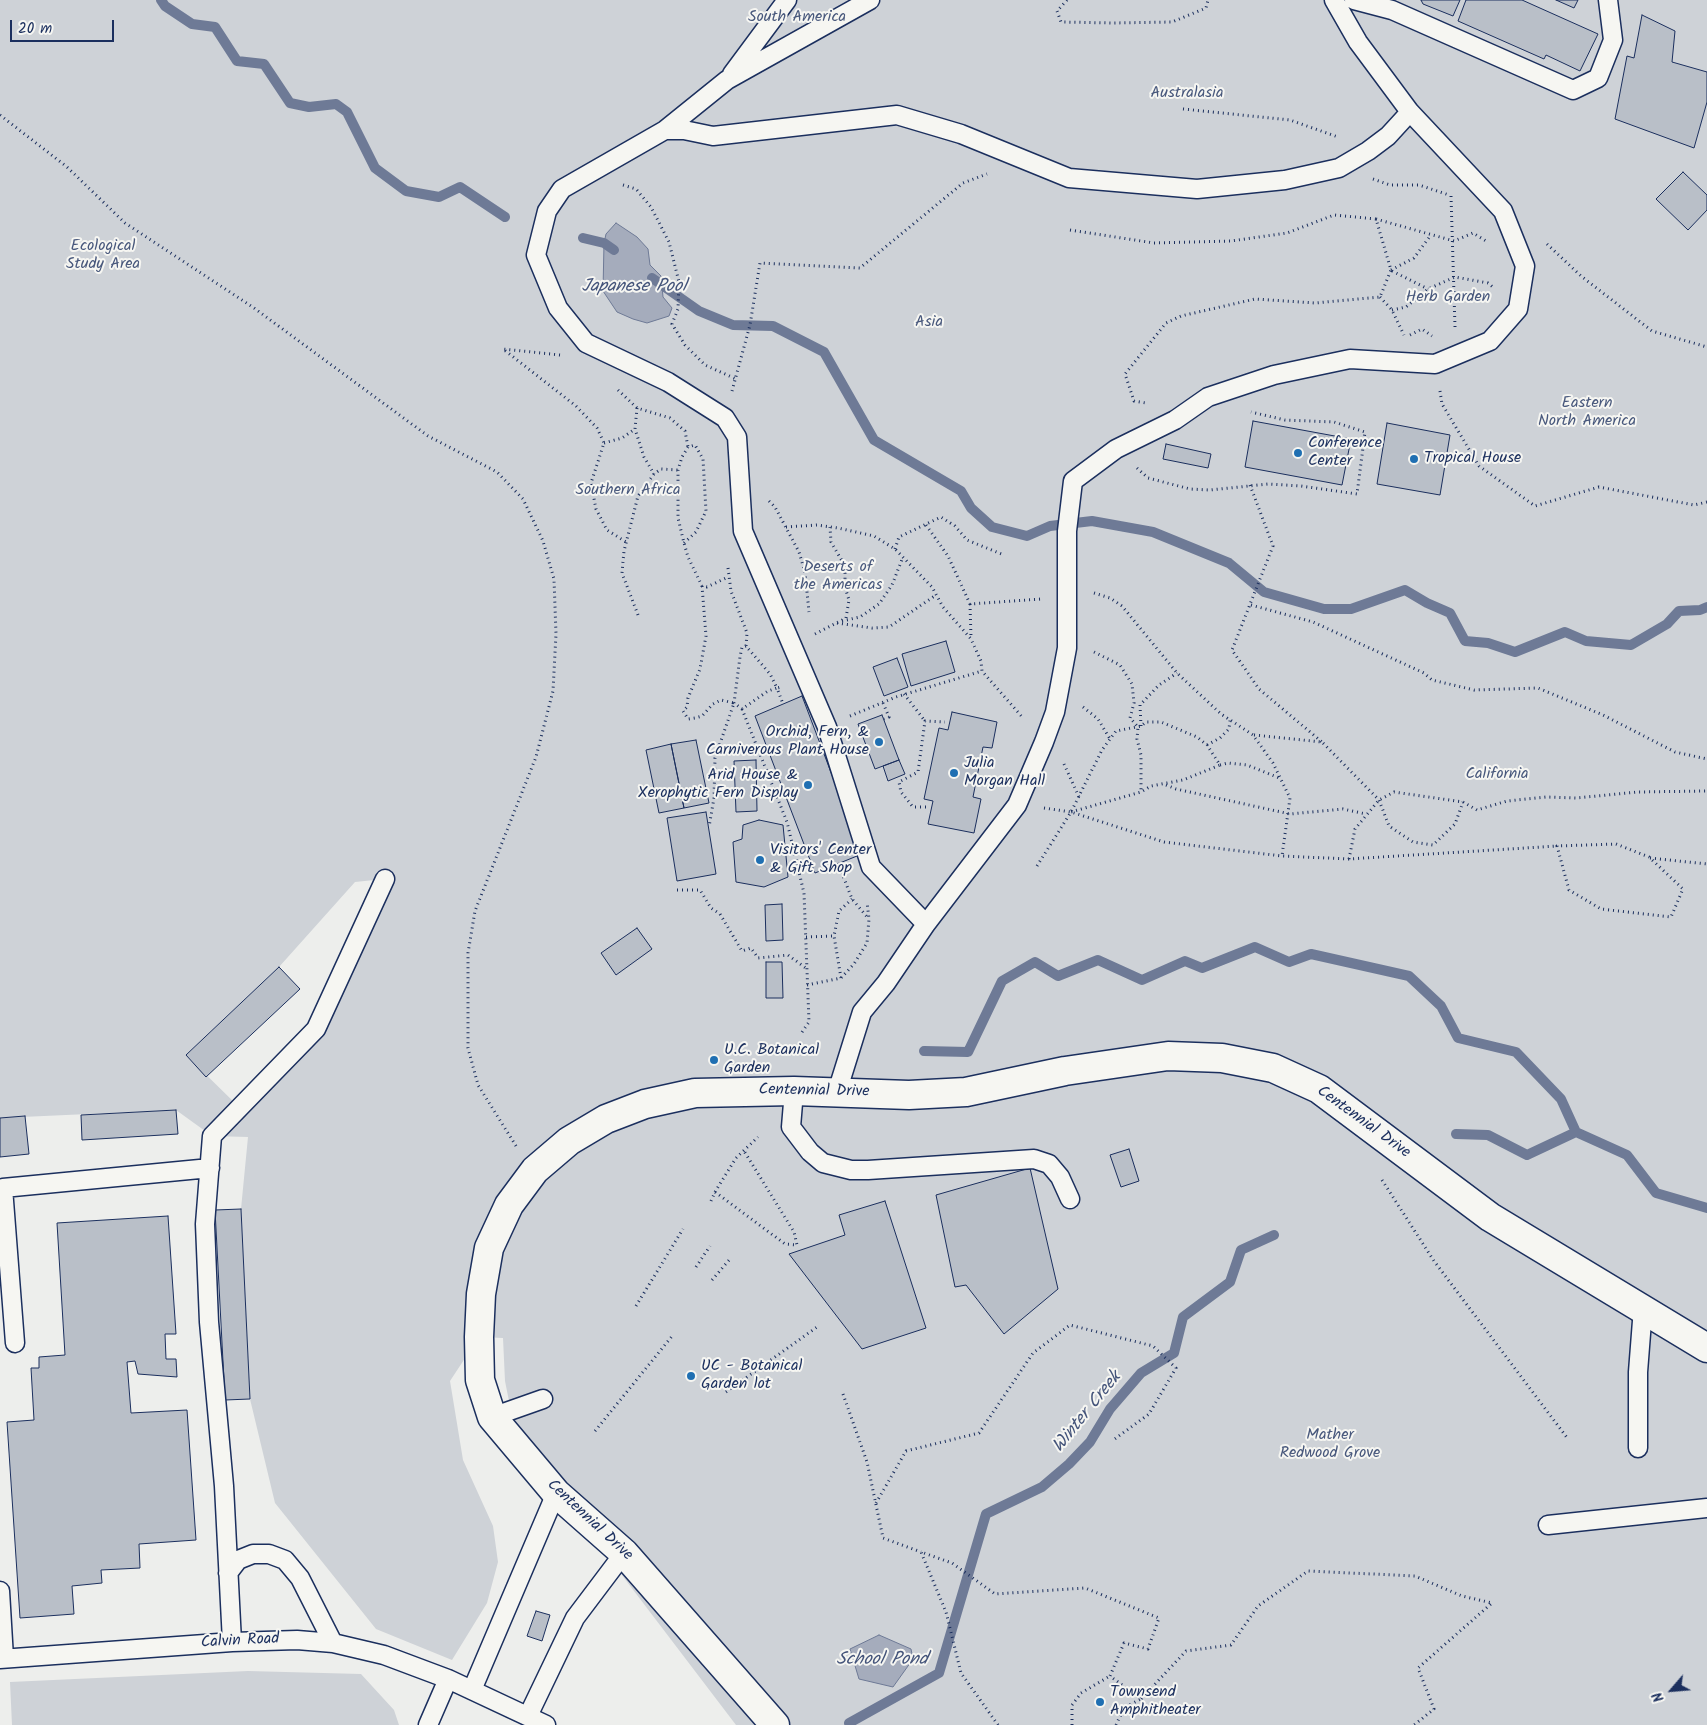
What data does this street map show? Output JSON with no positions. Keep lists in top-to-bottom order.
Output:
{
  "streets": {
    "street": ["Centennial Drive"],
    "lane": ["Calvin Road"]
  },
  "water": ["Japanese Pool", "Winter Creek", "School Pond"],
  "parks": [
    "South America",
    "Australasia",
    "Ecological Study Area",
    "Herb Garden",
    "Asia",
    "Eastern North America",
    "Southern Africa",
    "Deserts of the Americas",
    "California",
    "Mather Redwood Grove"
  ],
  "places": [
    "Conference Center",
    "Tropical House",
    "Orchid, Fern, & Carniverous Plant House",
    "Julia Morgan Hall",
    "Arid House & Xerophytic Fern Display",
    "Visitors' Center & Gift Shop",
    "U.C. Botanical Garden",
    "UC - Botanical Garden lot",
    "Townsend Amphitheater"
  ],
  "scale_bar": "20 m",
  "north": "bottom left"
}
